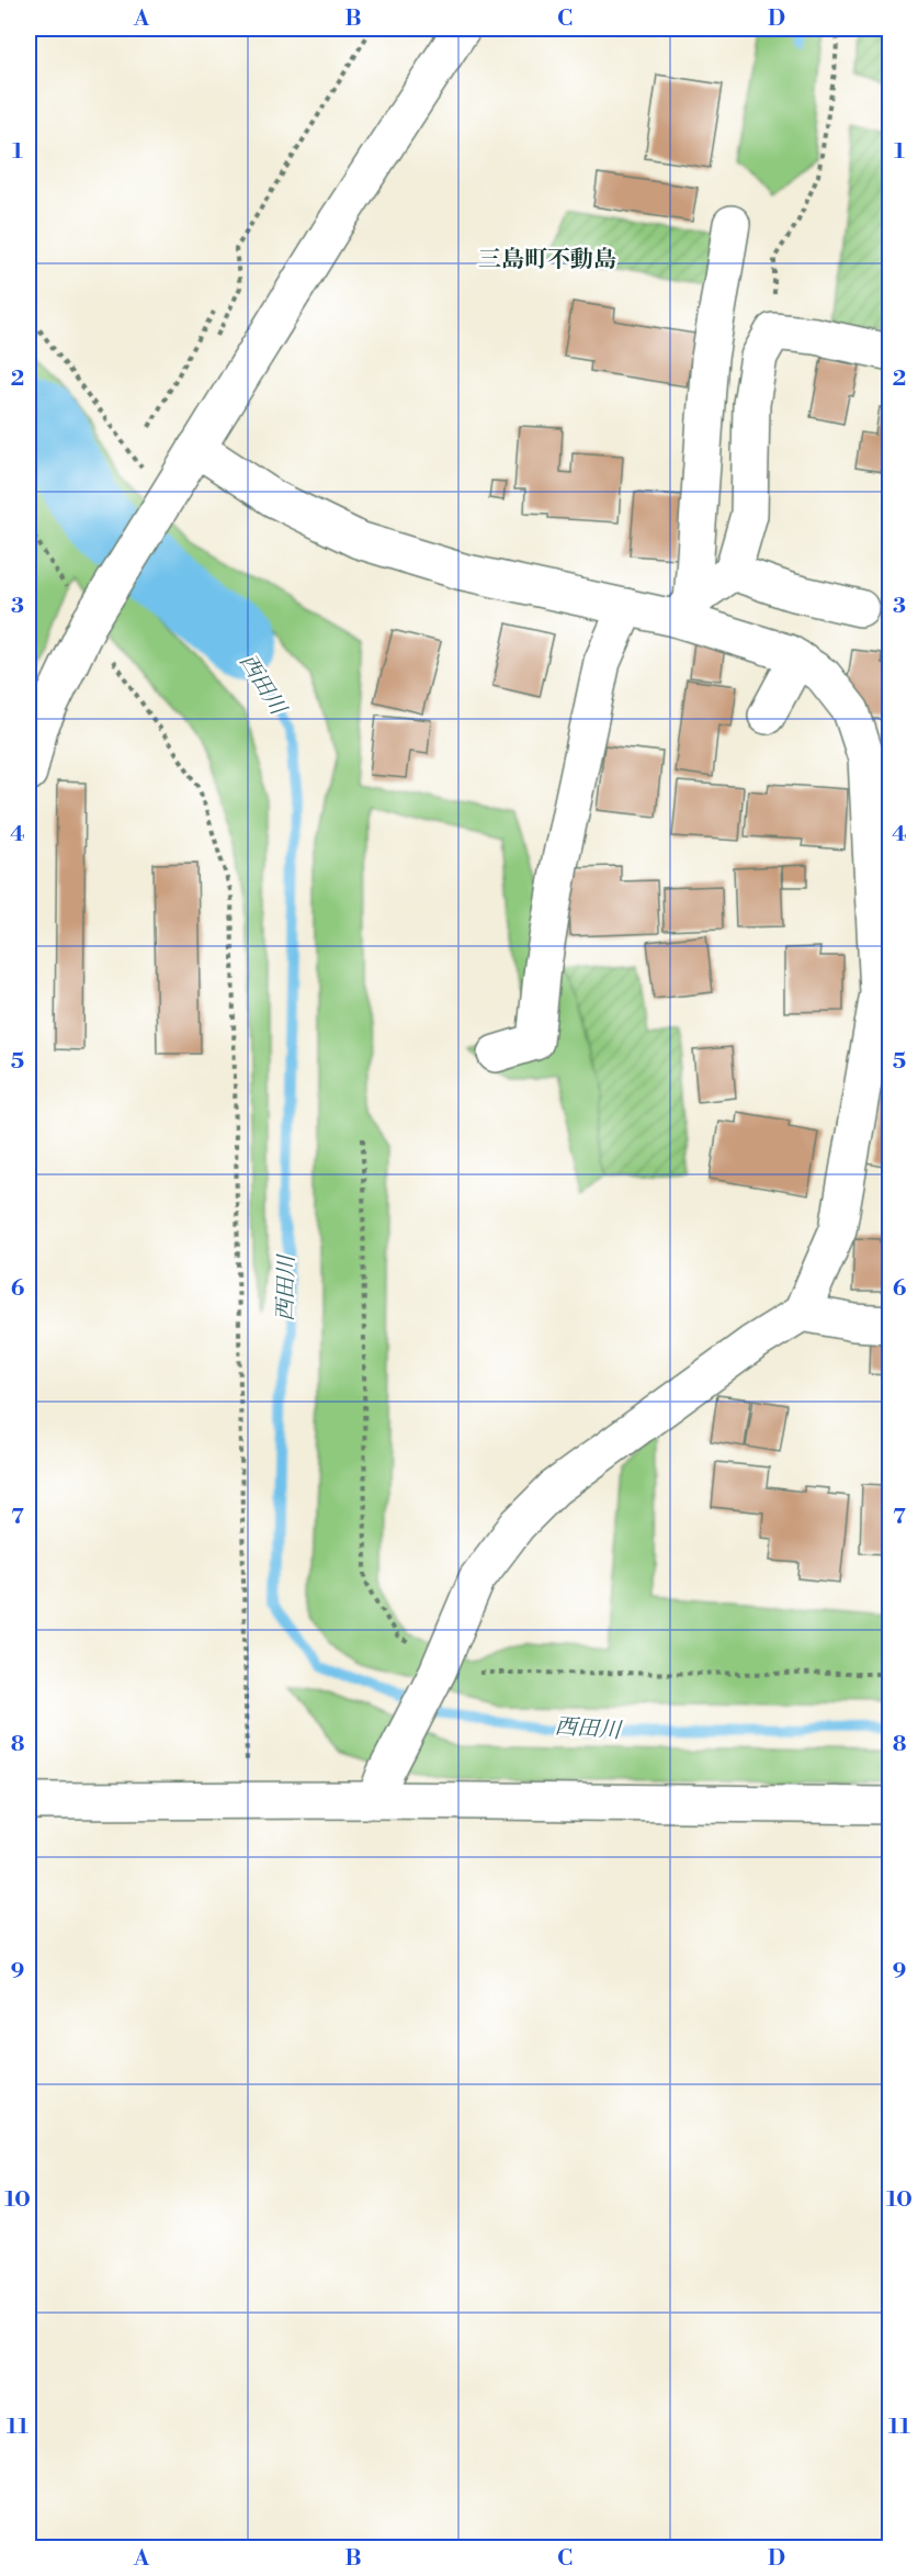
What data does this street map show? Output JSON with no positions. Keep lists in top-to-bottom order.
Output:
{
  "districts": ["三島町不動島"],
  "water": ["西田川"],
  "grid": {
    "columns": [
      "A",
      "B",
      "C",
      "D"
    ],
    "rows": [
      "1",
      "2",
      "3",
      "4",
      "5",
      "6",
      "7",
      "8",
      "9",
      "10",
      "11"
    ]
  }
}
